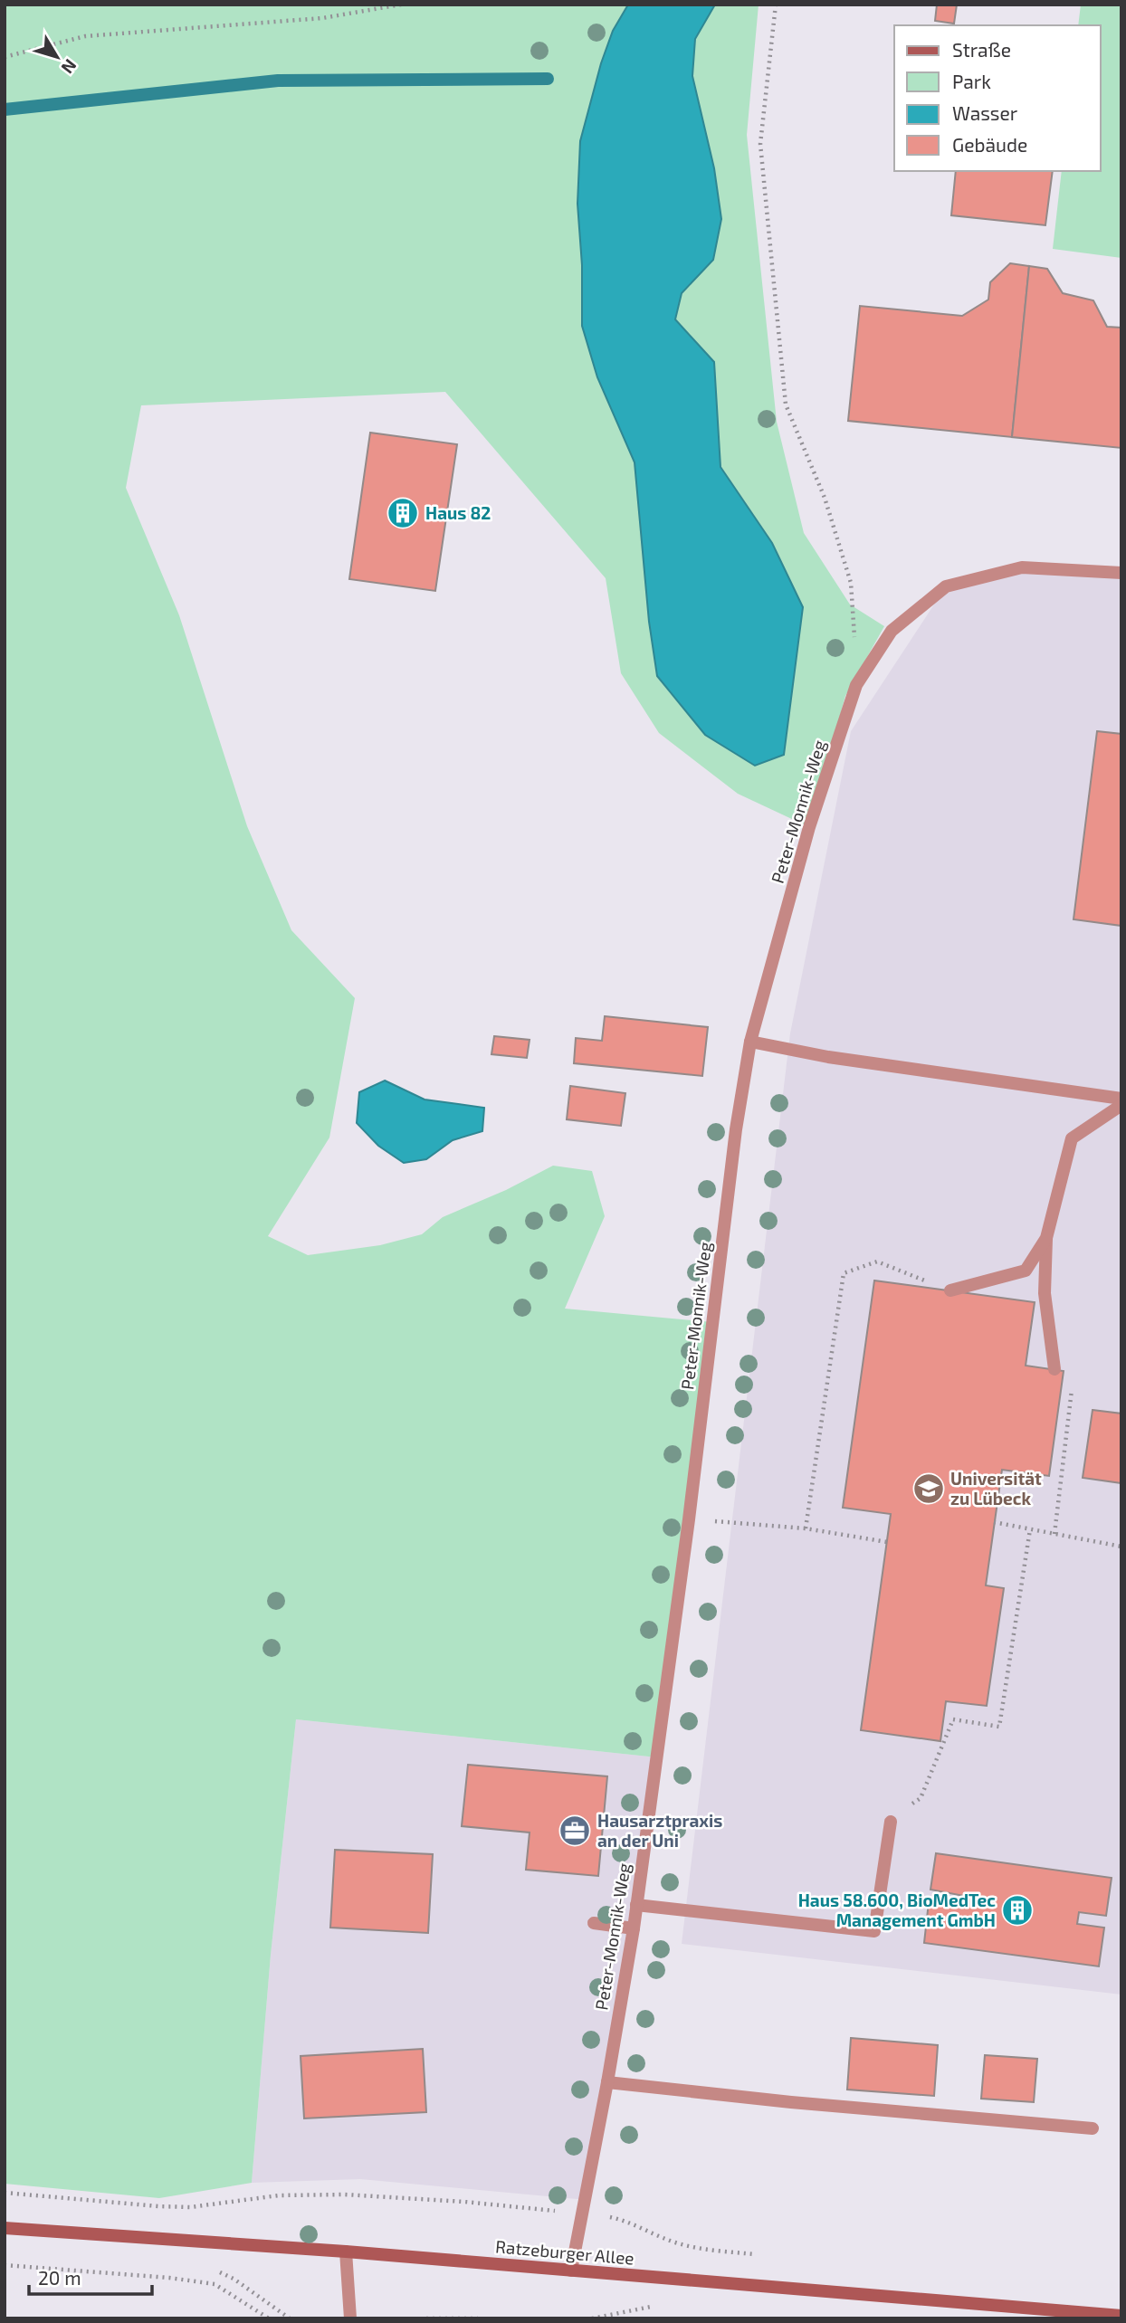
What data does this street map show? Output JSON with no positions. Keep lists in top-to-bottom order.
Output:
{
  "streets": {
    "main road": ["Ratzeburger Allee"],
    "street": ["Peter-Monnik-Weg"]
  },
  "crossings": [
    ["Peter-Monnik-Weg", "Ratzeburger Allee"]
  ],
  "places": {
    "building": ["Haus 82", "Haus 58.600, BioMedTec Management GmbH"],
    "school or university": ["Universität zu Lübeck"],
    "office": ["Hausarztpraxis an der Uni"]
  },
  "legend": [
    "Straße",
    "Park",
    "Wasser",
    "Gebäude"
  ],
  "scale_bar": "20 m",
  "north": "bottom right"
}
